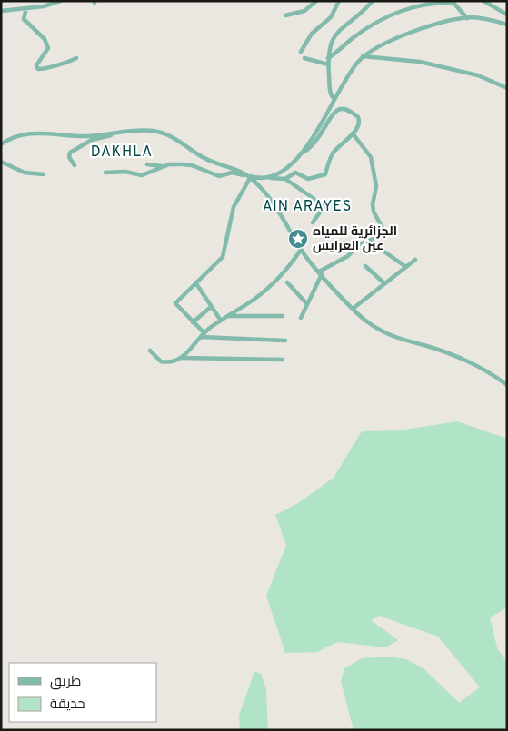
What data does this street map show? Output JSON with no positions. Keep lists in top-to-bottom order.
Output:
{
  "districts": ["DAKHLA", "AIN ARAYES"],
  "places": {
    "place": ["الجزائرية للمياه عين العرايس"]
  },
  "legend": ["طريق", "حديقة"]
}
